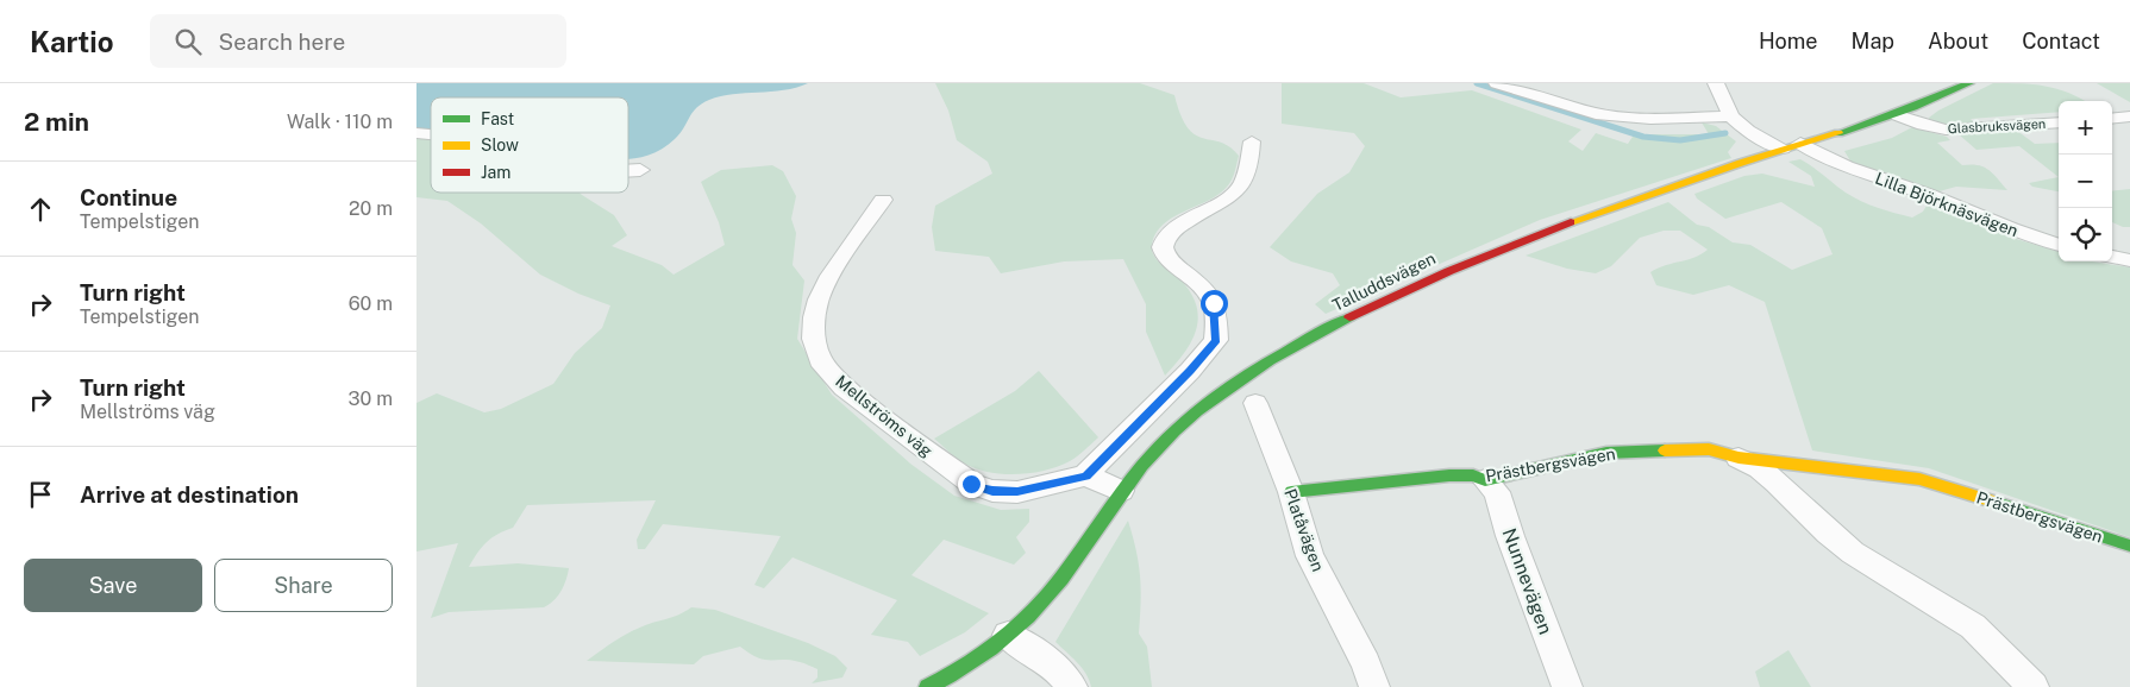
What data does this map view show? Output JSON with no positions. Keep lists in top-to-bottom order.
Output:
{
  "streets": {
    "street": [
      "Glasbruksvägen",
      "Lilla Björknäsvägen",
      "Talluddsvägen",
      "Mellströms väg",
      "Prästbergsvägen",
      "Platåvägen",
      "Nunnevägen"
    ]
  },
  "crossings": [
    ["Glasbruksvägen", "Talluddsvägen"],
    ["Lilla Björknäsvägen", "Talluddsvägen"],
    ["Prästbergsvägen", "Platåvägen"],
    ["Prästbergsvägen", "Nunnevägen"]
  ],
  "legend": ["Fast", "Slow", "Jam"],
  "page": {
    "header": "Kartio",
    "search": "Search here",
    "nav": [
      "Home",
      "Map",
      "About",
      "Contact"
    ],
    "heading": ["2 min", "Walk · 110 m"],
    "map_buttons": ["+", "−"],
    "list": [
      ["Continue", "Tempelstigen", "20 m"],
      ["Turn right", "Tempelstigen", "60 m"],
      ["Turn right", "Mellströms väg", "30 m"],
      "Arrive at destination"
    ],
    "buttons": ["Save", "Share"]
  }
}
